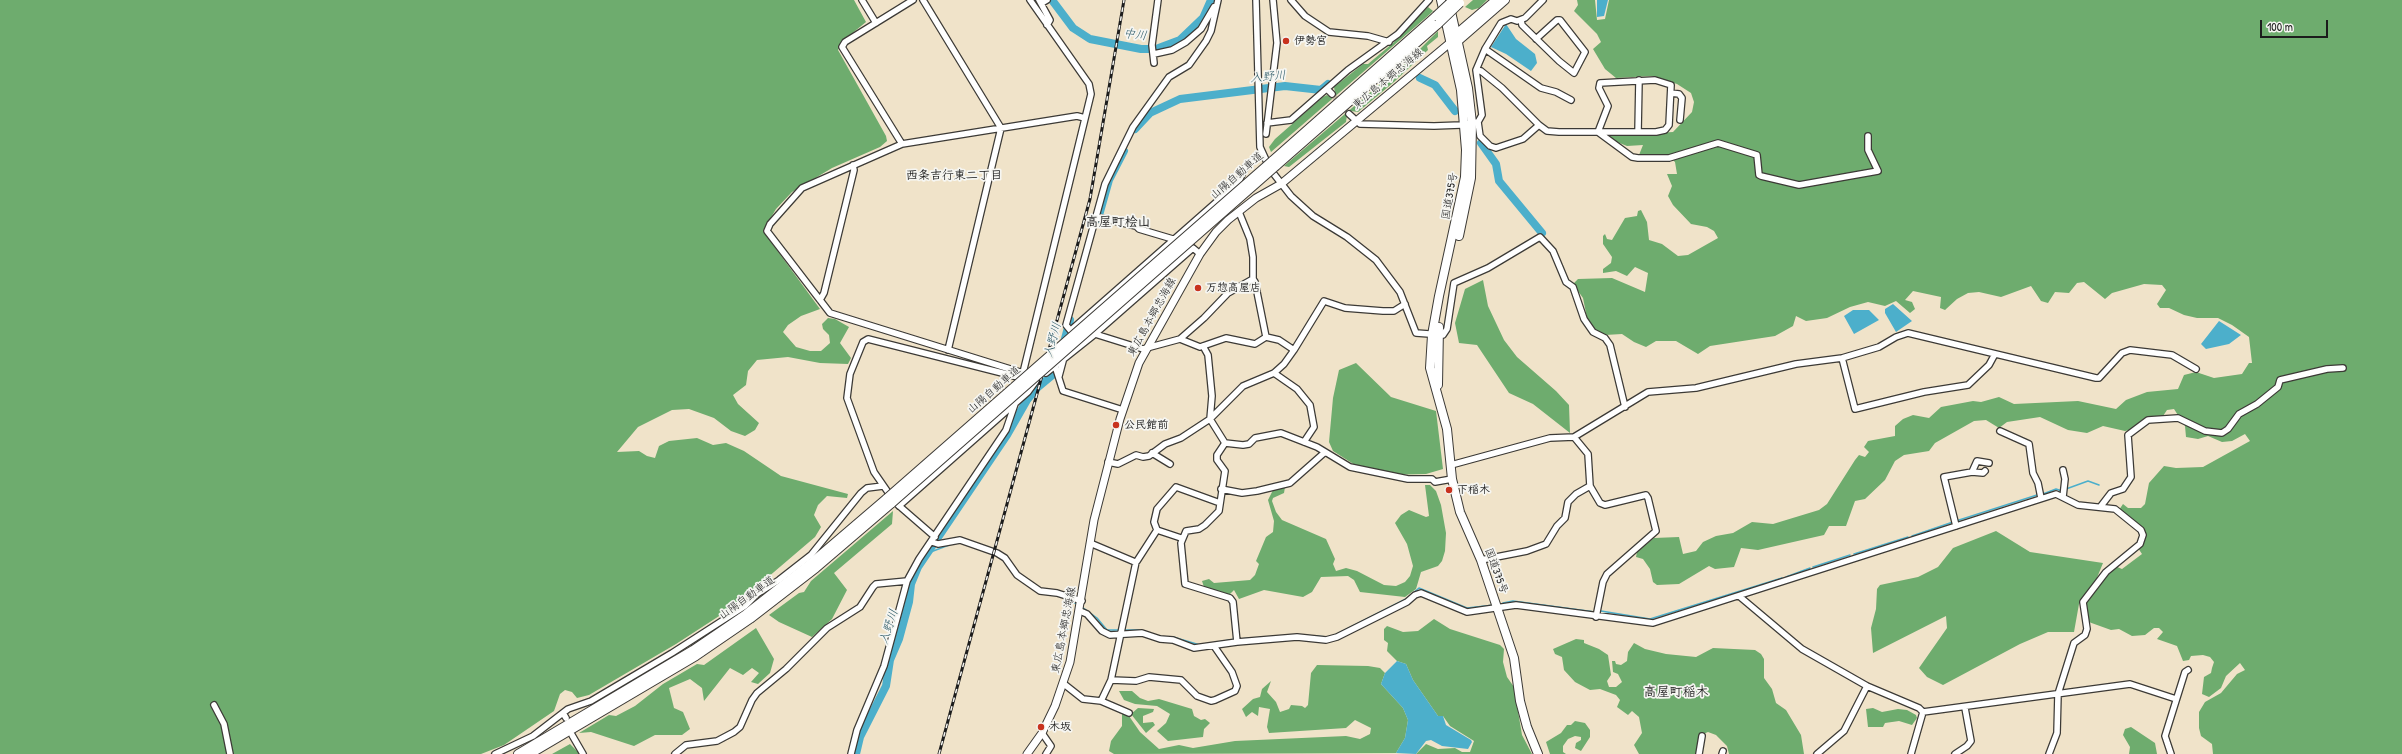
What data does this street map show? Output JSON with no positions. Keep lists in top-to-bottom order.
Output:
{
  "streets": {
    "highway": ["山陽自動車道", "国道375号"],
    "main road": ["東広島本郷忠海線"]
  },
  "crossings": [
    ["東広島本郷忠海線", "国道375号"]
  ],
  "districts": ["西条吉行東二丁目", "高屋町桧山", "高屋町稲木"],
  "water": ["中川", "入野川"],
  "places": [
    "伊勢宮",
    "万惣高屋店",
    "公民館前",
    "下稲木",
    "木坂"
  ],
  "scale_bar": "100 m"
}
